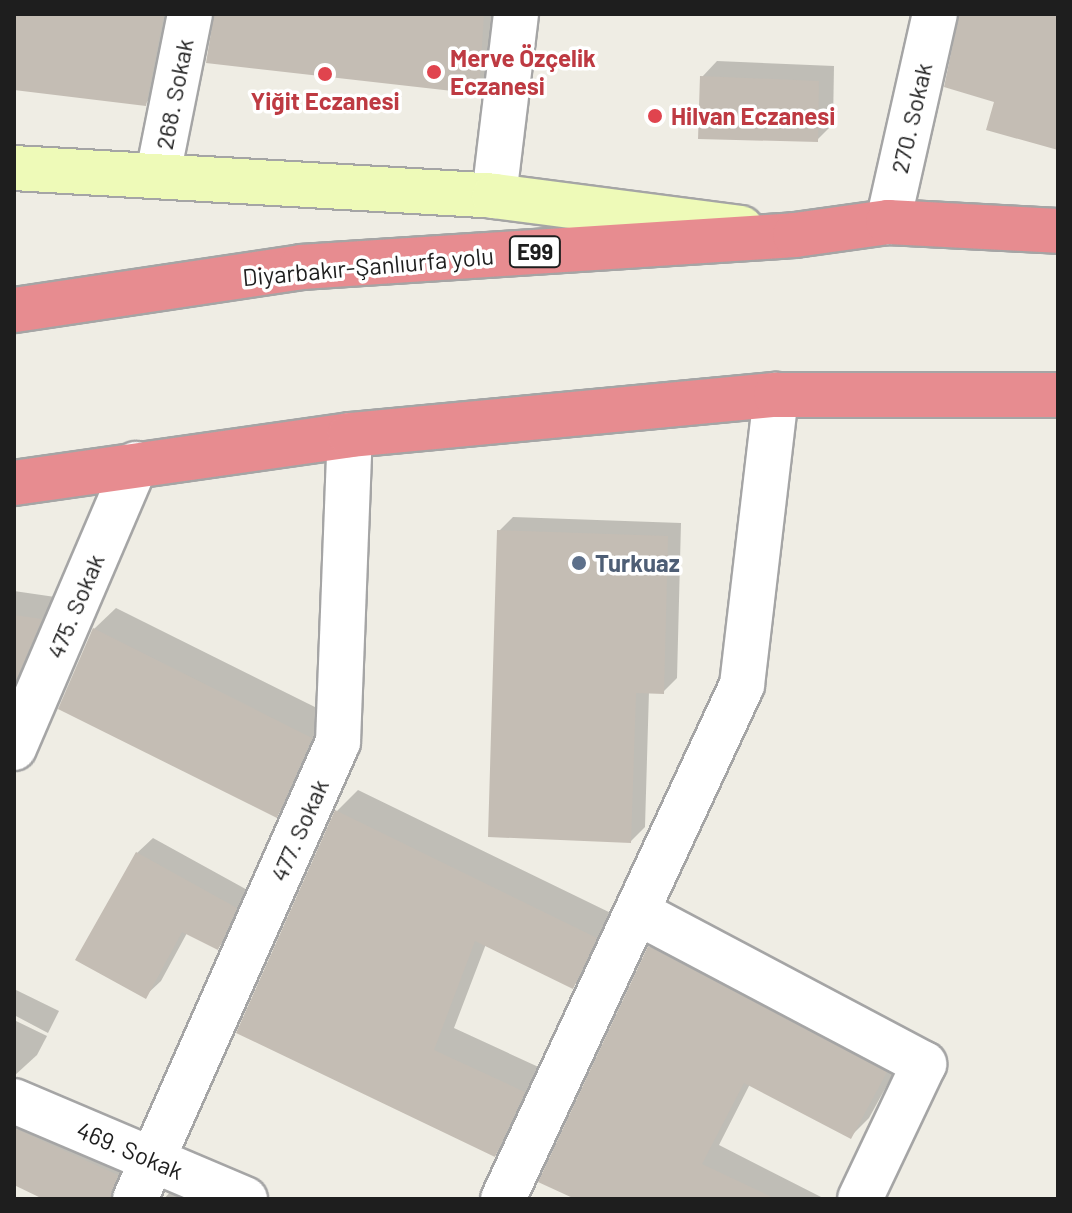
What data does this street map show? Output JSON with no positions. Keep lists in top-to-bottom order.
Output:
{
  "streets": {
    "highway": ["E99", "Diyarbakır-Şanlıurfa yolu"],
    "street": [
      "268. Sokak",
      "270. Sokak",
      "475. Sokak",
      "477. Sokak",
      "469. Sokak"
    ]
  },
  "crossings": [
    ["270. Sokak", "Diyarbakır-Şanlıurfa yolu"],
    ["477. Sokak", "469. Sokak"]
  ],
  "places": [
    "Merve Özçelik Eczanesi",
    "Yiğit Eczanesi",
    "Hilvan Eczanesi",
    "Turkuaz"
  ]
}
